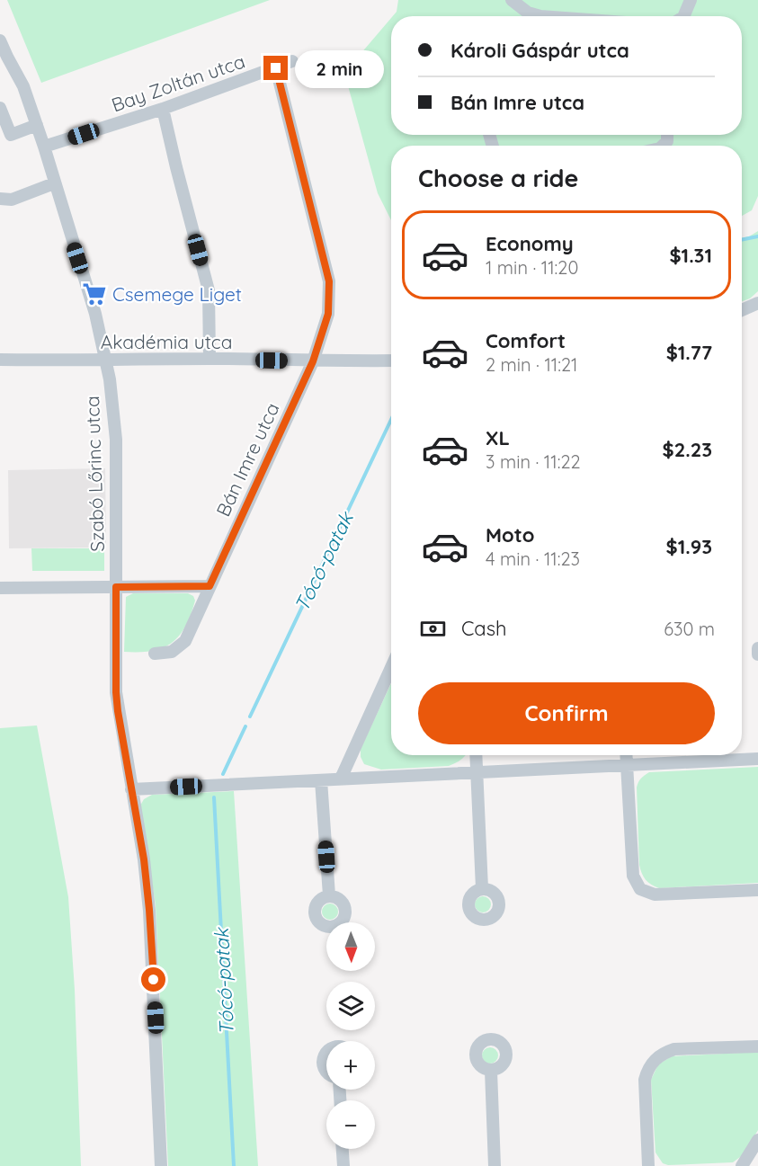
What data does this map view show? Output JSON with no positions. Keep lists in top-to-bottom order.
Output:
{
  "streets": {
    "street": [
      "Bay Zoltán utca",
      "Akadémia utca",
      "Bán Imre utca",
      "Szabó Lőrinc utca"
    ]
  },
  "crossings": [
    ["Bay Zoltán utca", "Bán Imre utca"],
    ["Bay Zoltán utca", "Szabó Lőrinc utca"],
    ["Akadémia utca", "Bán Imre utca"],
    ["Akadémia utca", "Szabó Lőrinc utca"]
  ],
  "water": ["Tócó-patak"],
  "places": {
    "supermarket": ["Csemege Liget"]
  },
  "north": "bottom",
  "page": {
    "banner": ["Károli Gáspár utca", "Bán Imre utca"],
    "bubble": "2 min",
    "heading": "Choose a ride",
    "list": [
      {
        "name": "Economy",
        "note": "1 min · 11:20",
        "value": "$1.31"
      },
      {
        "name": "Comfort",
        "note": "2 min · 11:21",
        "value": "$1.77"
      },
      {
        "name": "XL",
        "note": "3 min · 11:22",
        "value": "$2.23"
      },
      {
        "name": "Moto",
        "note": "4 min · 11:23",
        "value": "$1.93"
      }
    ],
    "pay": ["Cash", "630 m"],
    "buttons": "Confirm",
    "map_buttons": ["+", "−"]
  }
}
